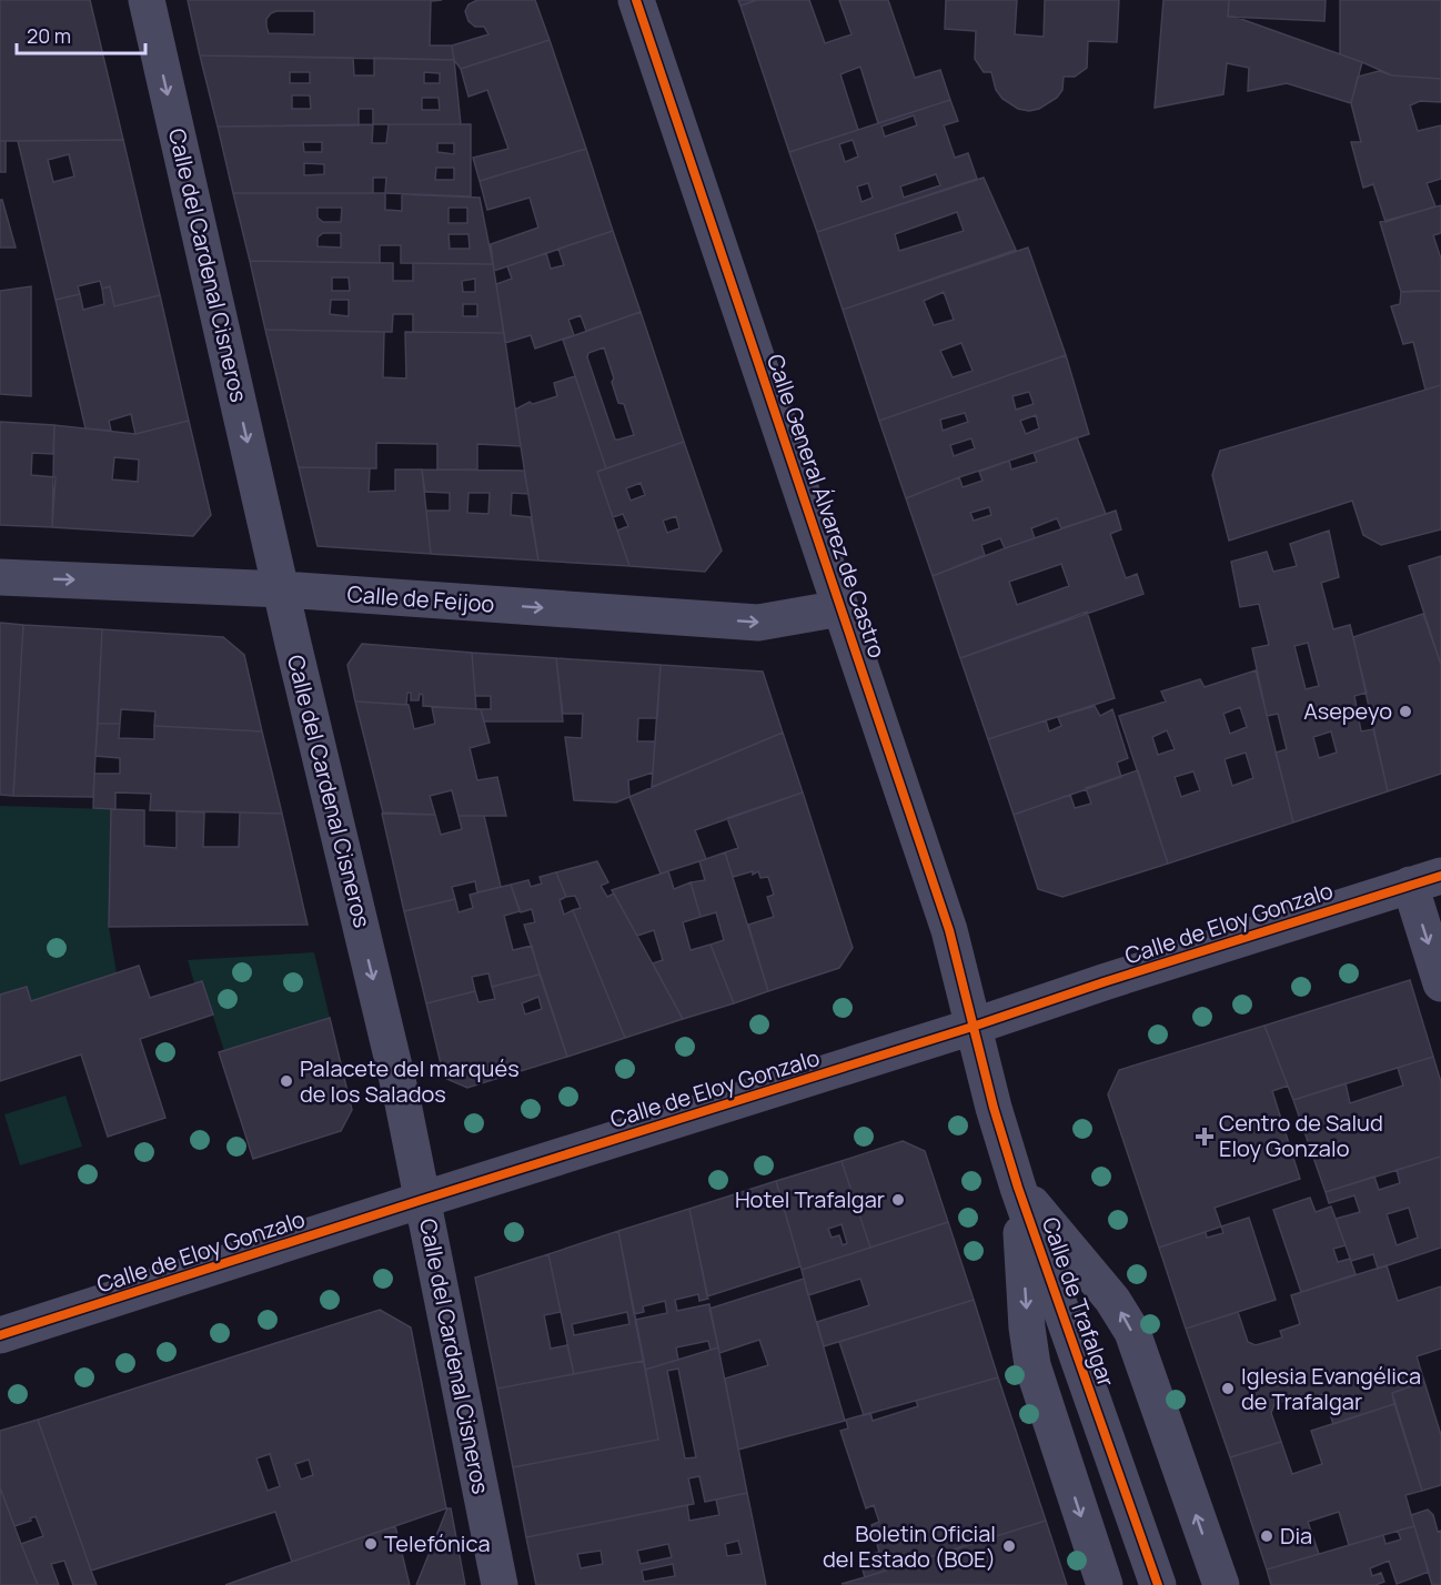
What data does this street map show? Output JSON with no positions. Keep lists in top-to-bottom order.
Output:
{
  "streets": {
    "street": [
      "Calle del Cardenal Cisneros",
      "Calle General Álvarez de Castro",
      "Calle de Feijoo",
      "Calle de Eloy Gonzalo",
      "Calle de Trafalgar"
    ]
  },
  "crossings": [
    ["Calle del Cardenal Cisneros", "Calle de Feijoo"],
    ["Calle del Cardenal Cisneros", "Calle de Eloy Gonzalo"],
    ["Calle General Álvarez de Castro", "Calle de Feijoo"],
    ["Calle General Álvarez de Castro", "Calle de Eloy Gonzalo"],
    ["Calle General Álvarez de Castro", "Calle de Trafalgar"],
    ["Calle de Eloy Gonzalo", "Calle de Trafalgar"]
  ],
  "one_way": ["Calle del Cardenal Cisneros", "Calle de Feijoo"],
  "places": {
    "other": [
      "Asepeyo",
      "Palacete del marqués de los Salados",
      "Hotel Trafalgar",
      "Iglesia Evangélica de Trafalgar",
      "Dia",
      "Telefónica",
      "Boletin Oficial del Estado (BOE)"
    ],
    "health": ["Centro de Salud Eloy Gonzalo"]
  },
  "scale_bar": "20 m"
}
